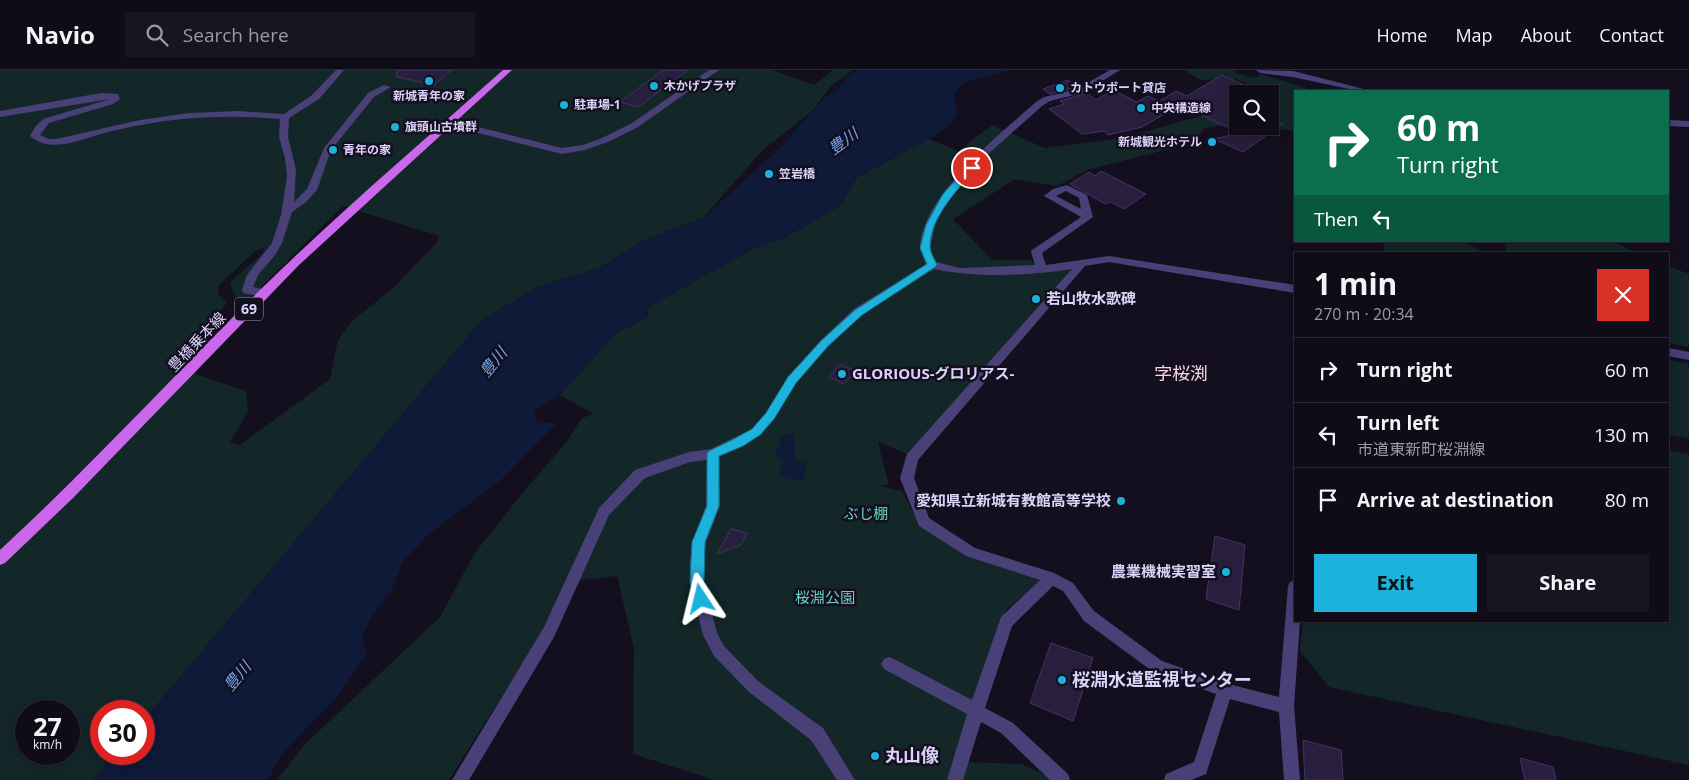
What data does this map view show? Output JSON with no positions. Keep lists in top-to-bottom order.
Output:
{
  "streets": {
    "main road": ["69", "豊橋乗本線"]
  },
  "districts": ["字桜渕"],
  "water": ["豊川"],
  "parks": ["ぶじ棚", "桜淵公園"],
  "places": [
    "新城青年の家",
    "木かげプラザ",
    "カトウボート貸店",
    "駐車場-1",
    "中央構造線",
    "旗頭山古墳群",
    "新城観光ホテル",
    "青年の家",
    "笠岩橋",
    "若山牧水歌碑",
    "GLORIOUS-グロリアス-",
    "愛知県立新城有教館高等学校",
    "農業機械実習室",
    "桜淵水道監視センター",
    "丸山像"
  ],
  "page": {
    "header": "Navio",
    "search": "Search here",
    "nav": [
      "Home",
      "Map",
      "About",
      "Contact"
    ],
    "turn": ["60 m", "Turn right"],
    "then": "Then",
    "heading": ["1 min", "270 m · 20:34"],
    "list": [
      {
        "name": "Turn right",
        "value": "60 m"
      },
      {
        "name": "Turn left",
        "note": "市道東新町桜淵線",
        "value": "130 m"
      },
      {
        "name": "Arrive at destination",
        "value": "80 m"
      }
    ],
    "buttons": ["Exit", "Share"],
    "speed": "27 km/h",
    "limit": "30"
  }
}
